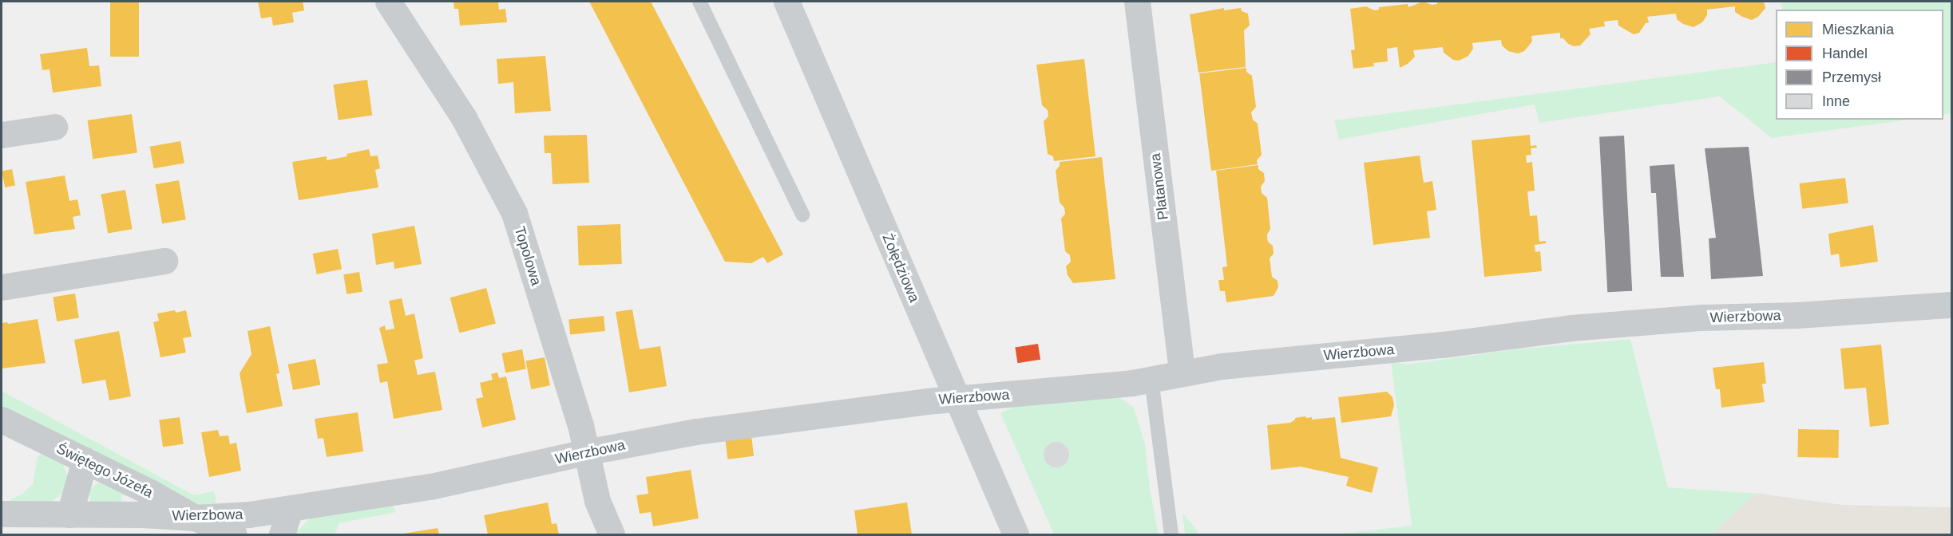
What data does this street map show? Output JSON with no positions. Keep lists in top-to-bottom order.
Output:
{
  "streets": {
    "street": [
      "Platanowa",
      "Topolowa",
      "Żołędziowa",
      "Wierzbowa",
      "Świętego Józefa"
    ]
  },
  "crossings": [
    ["Platanowa", "Wierzbowa"],
    ["Topolowa", "Wierzbowa"],
    ["Żołędziowa", "Wierzbowa"],
    ["Wierzbowa", "Świętego Józefa"]
  ],
  "legend": [
    "Mieszkania",
    "Handel",
    "Przemysł",
    "Inne"
  ]
}
